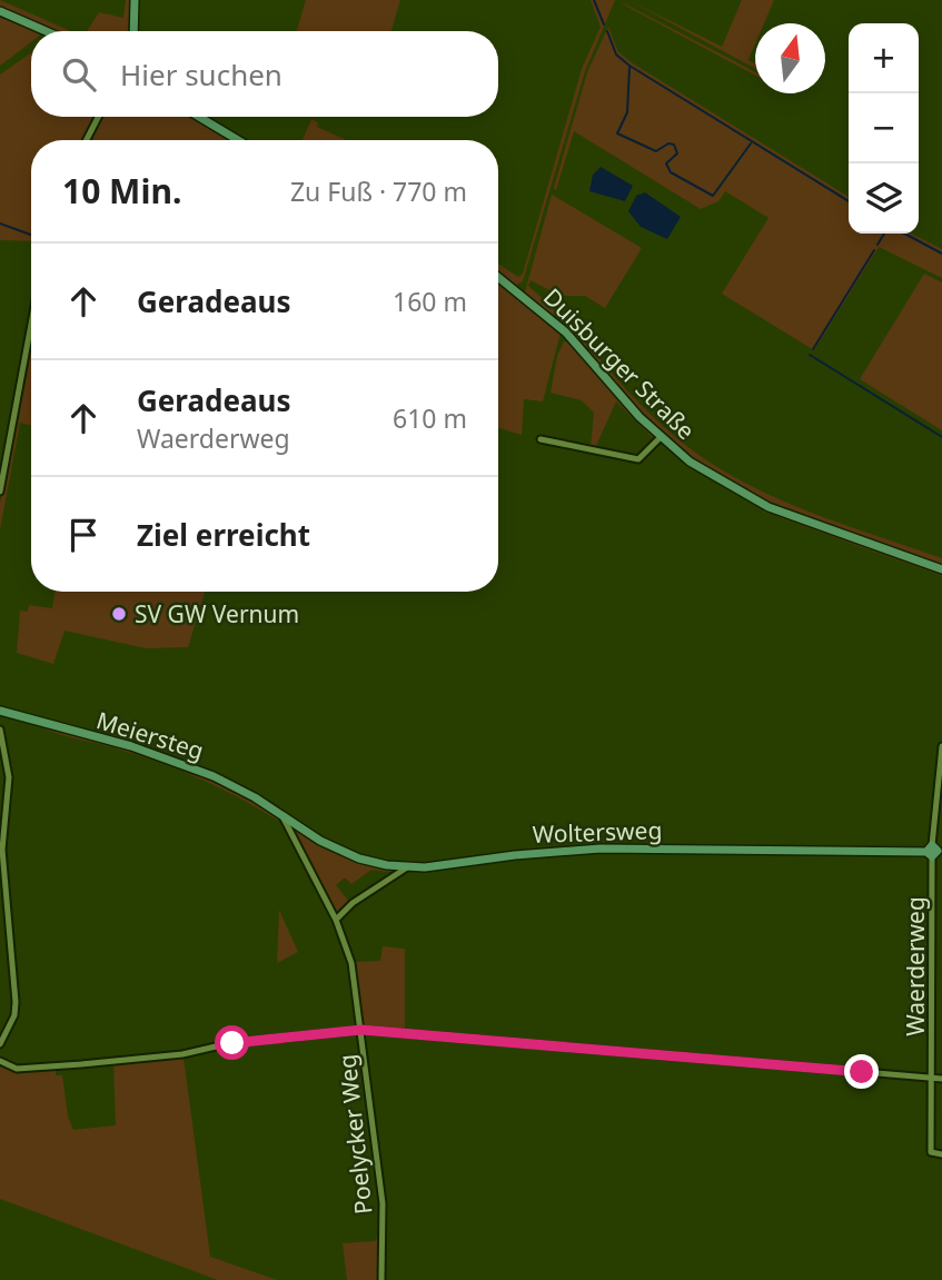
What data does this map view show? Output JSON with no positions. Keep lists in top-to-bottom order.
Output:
{
  "streets": {
    "street": [
      "Duisburger Straße",
      "Meiersteg",
      "Woltersweg",
      "Waerderweg",
      "Poelycker Weg"
    ]
  },
  "crossings": [
    ["Meiersteg", "Woltersweg"],
    ["Meiersteg", "Poelycker Weg"],
    ["Woltersweg", "Waerderweg"],
    ["Woltersweg", "Poelycker Weg"]
  ],
  "places": ["SV GW Vernum"],
  "north": "top",
  "page": {
    "map_buttons": ["+", "−"],
    "search": "Hier suchen",
    "heading": ["10 Min.", "Zu Fuß · 770 m"],
    "list": [
      ["Geradeaus", "160 m"],
      ["Geradeaus", "Waerderweg", "610 m"],
      "Ziel erreicht"
    ]
  }
}
